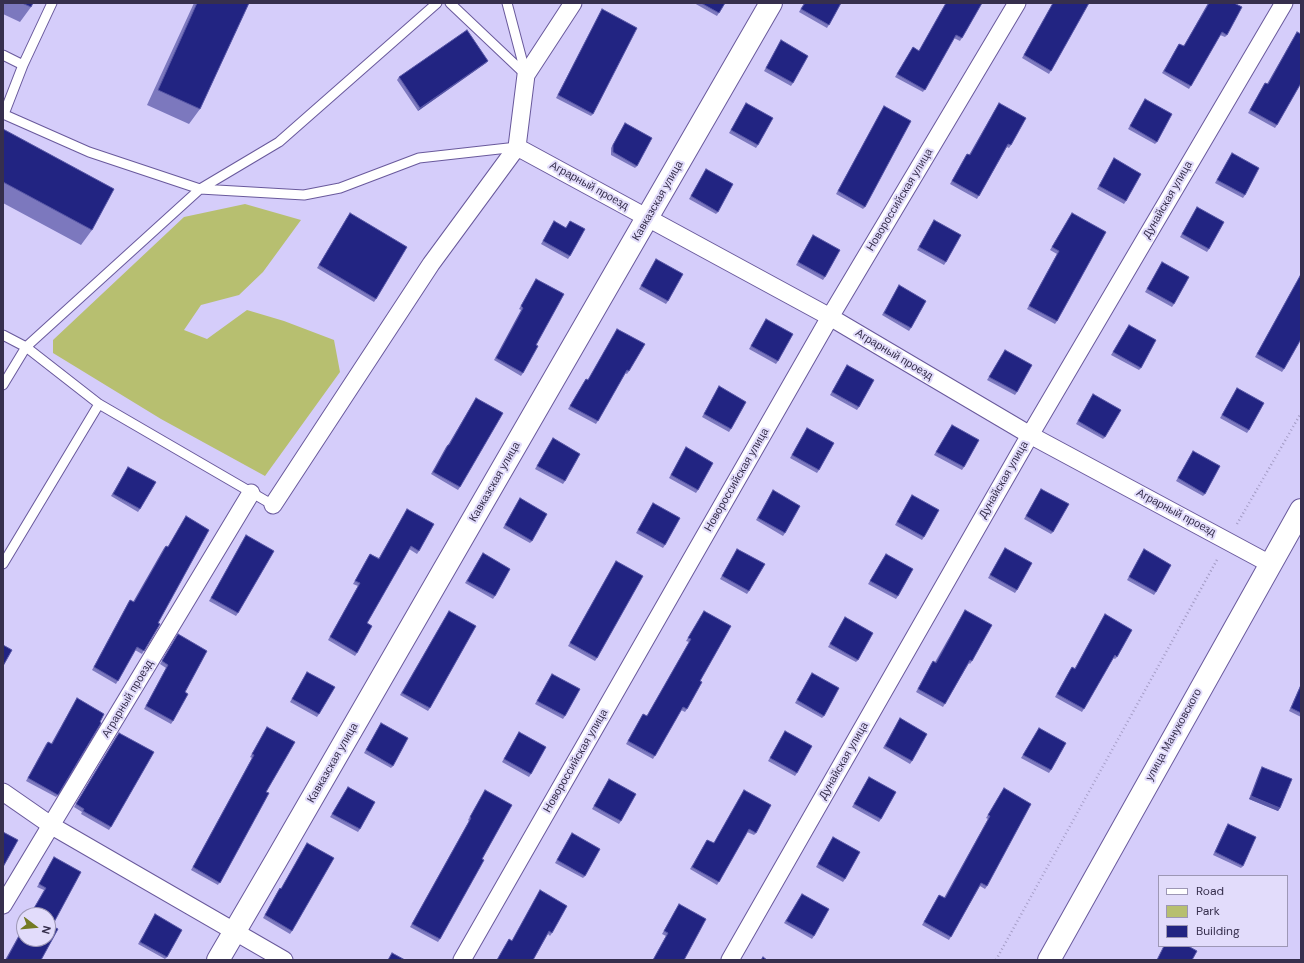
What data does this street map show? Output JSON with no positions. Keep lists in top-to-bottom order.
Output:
{
  "streets": {
    "street": [
      "Аграрный проезд",
      "Новороссийская улица",
      "Дунайская улица",
      "Кавказская улица",
      "улица Мануковского"
    ]
  },
  "crossings": [
    ["Аграрный проезд", "Новороссийская улица"],
    ["Аграрный проезд", "Дунайская улица"],
    ["Аграрный проезд", "Кавказская улица"],
    ["Аграрный проезд", "улица Мануковского"]
  ],
  "legend": ["Road", "Park", "Building"],
  "north": "right"
}
